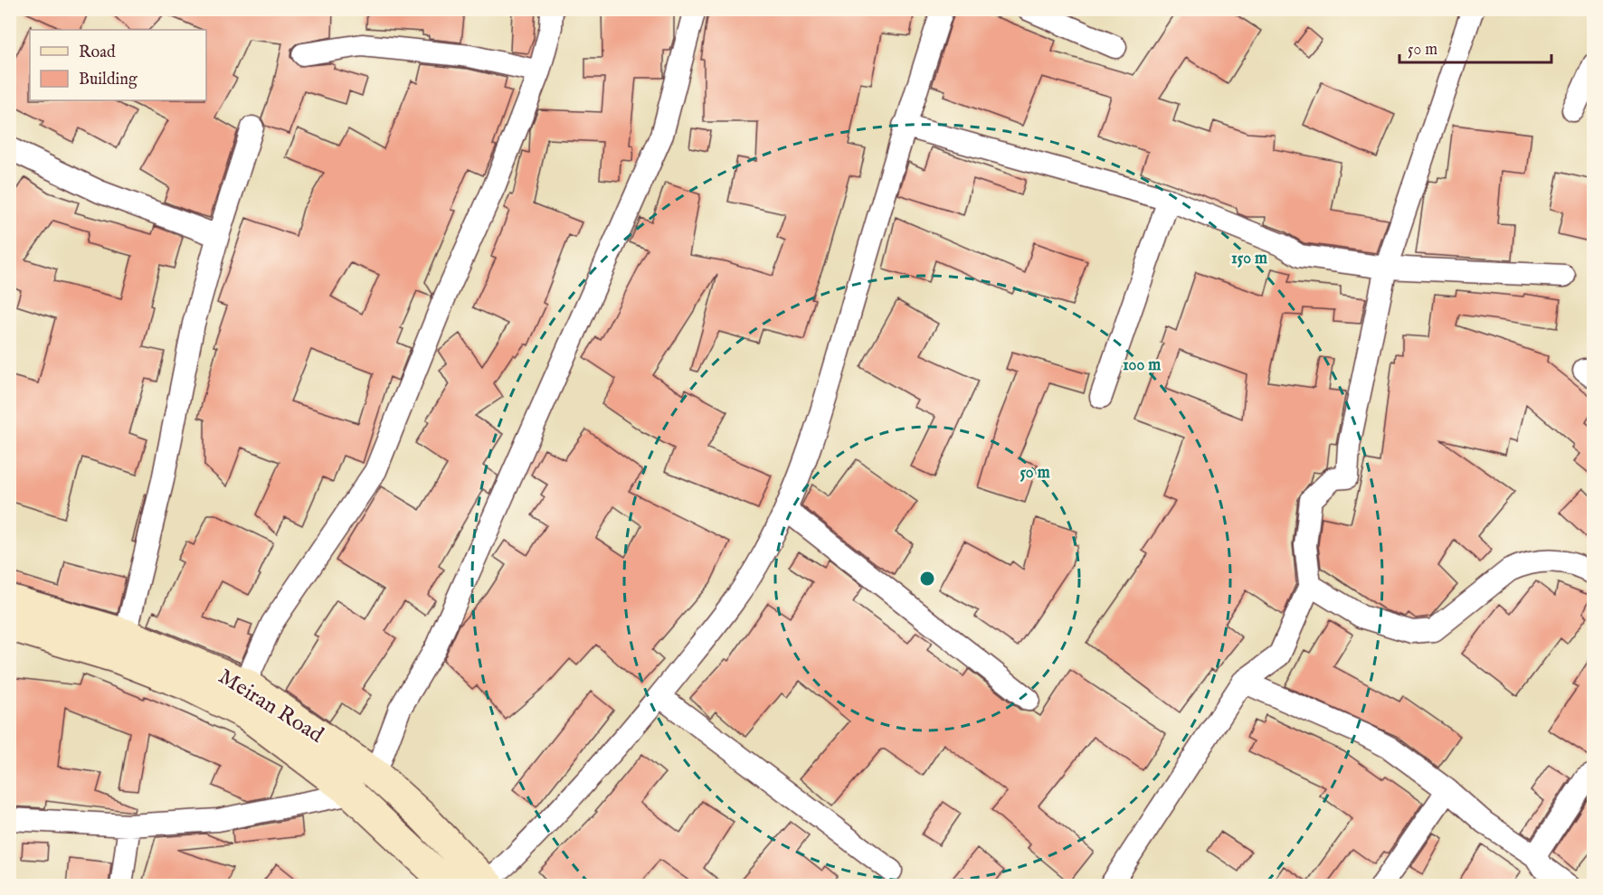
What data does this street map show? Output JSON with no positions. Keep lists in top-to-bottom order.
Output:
{
  "streets": {
    "main road": ["Meiran Road"]
  },
  "legend": ["Road", "Building"],
  "scale_bar": "50 m",
  "rings": ["150 m", "100 m", "50 m"]
}
